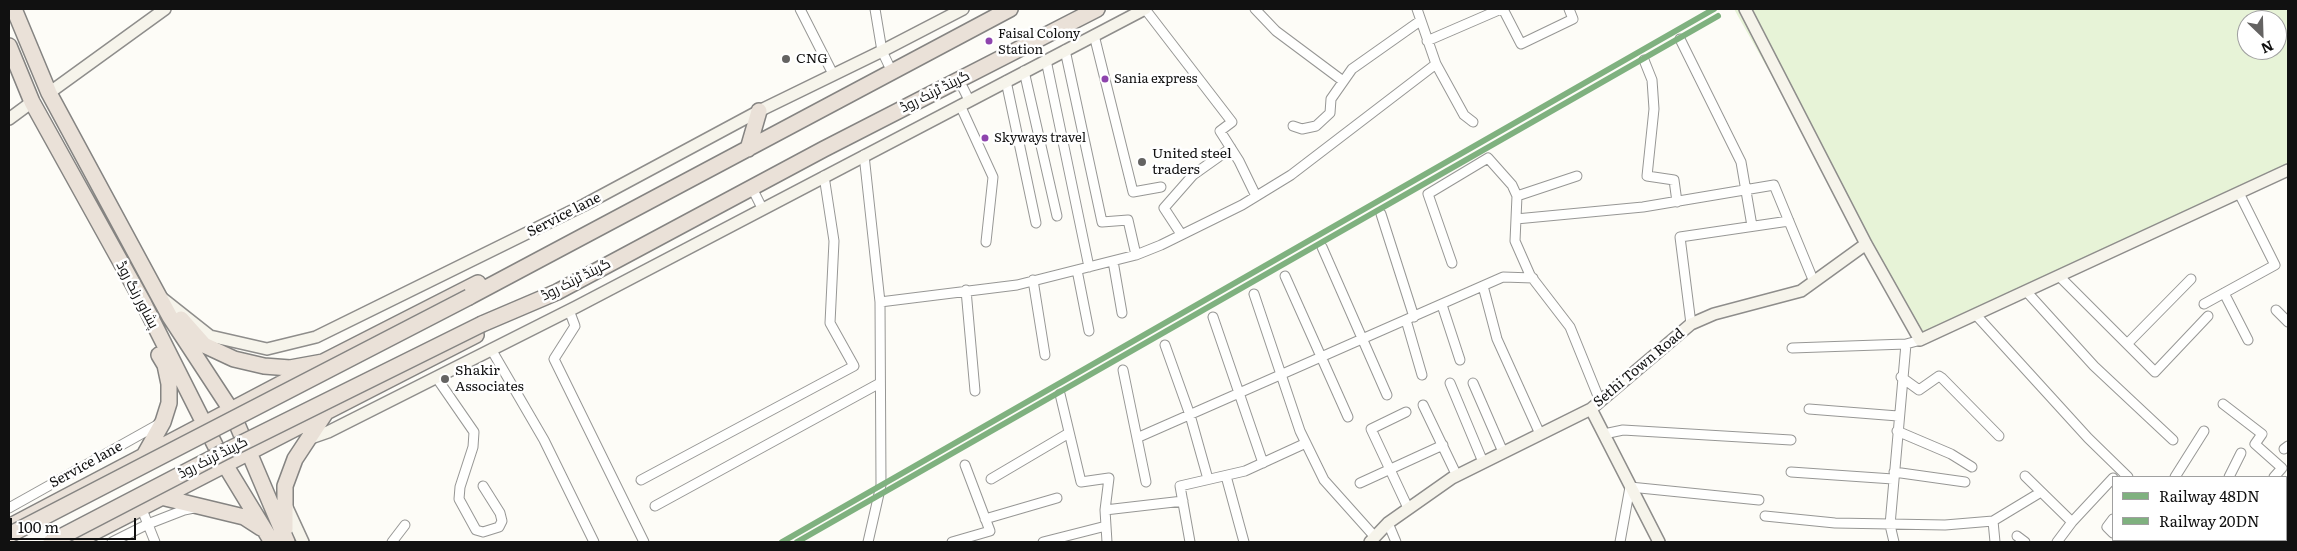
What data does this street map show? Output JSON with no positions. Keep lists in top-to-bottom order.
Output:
{
  "streets": {
    "highway": ["گرینڈ ٹرنک روڈ", "پشاور رنگ روڈ"],
    "street": ["Service lane", "Sethi Town Road"]
  },
  "crossings": [
    ["Service lane", "پشاور رنگ روڈ"]
  ],
  "places": [
    "Faisal Colony Station",
    "CNG",
    "Sania express",
    "Skyways travel",
    "United steel traders",
    "Shakir Associates"
  ],
  "lines": ["rail line 48DN", "rail line 20DN"],
  "legend": ["Railway 48DN", "Railway 20DN"],
  "scale_bar": "100 m",
  "north": "bottom right"
}
